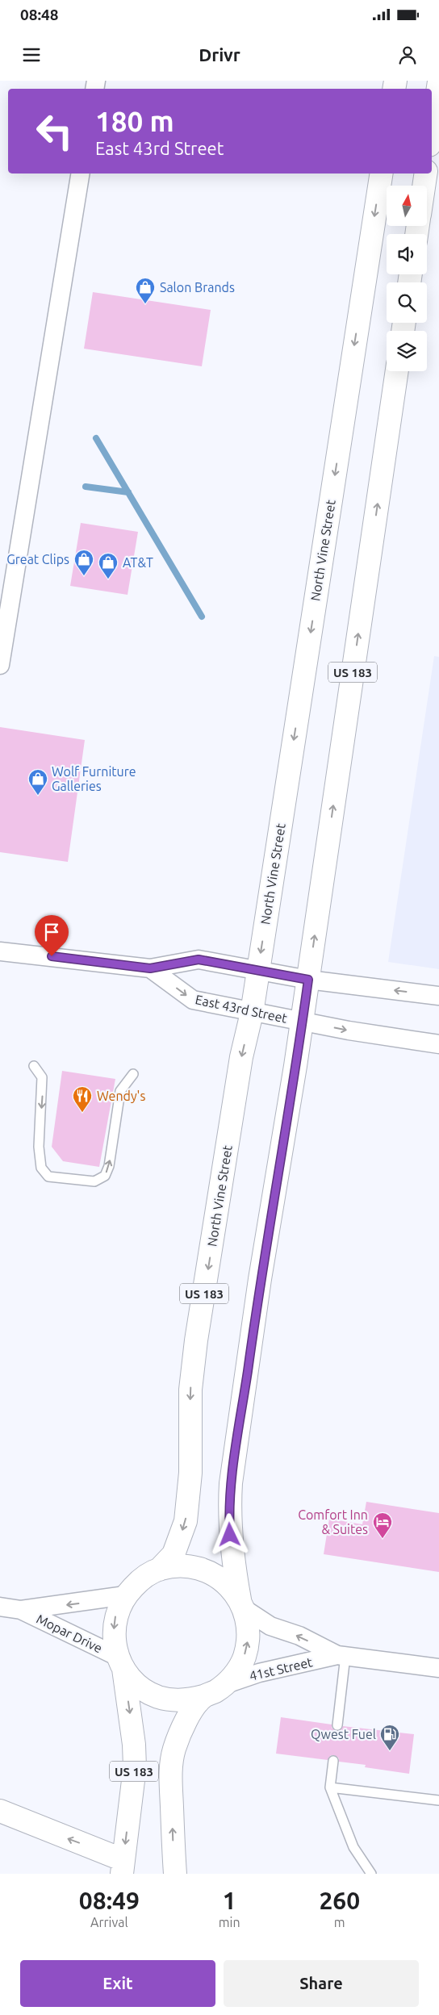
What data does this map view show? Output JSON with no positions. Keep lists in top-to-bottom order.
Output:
{
  "streets": {
    "highway": ["North Vine Street", "US 183"],
    "street": ["East 43rd Street", "Mopar Drive", "41st Street"]
  },
  "crossings": [
    ["North Vine Street", "US 183"],
    ["North Vine Street", "East 43rd Street"],
    ["North Vine Street", "Mopar Drive"],
    ["North Vine Street", "41st Street"],
    ["US 183", "East 43rd Street"],
    ["US 183", "Mopar Drive"],
    ["US 183", "41st Street"],
    ["Mopar Drive", "41st Street"]
  ],
  "one_way": ["Mopar Drive"],
  "places": {
    "shop": [
      "Salon Brands",
      "Great Clips",
      "AT&T",
      "Wolf Furniture Galleries"
    ],
    "restaurant": ["Wendy's"],
    "hotel": ["Comfort Inn & Suites"],
    "fuel station": ["Qwest Fuel"]
  },
  "north": "top",
  "page": {
    "status": "08:48",
    "header": "Drivr",
    "turn": ["180 m", "East 43rd Street"],
    "eta": [
      "08:49",
      "Arrival",
      "1",
      "min",
      "260",
      "m"
    ],
    "buttons": ["Exit", "Share"]
  }
}
